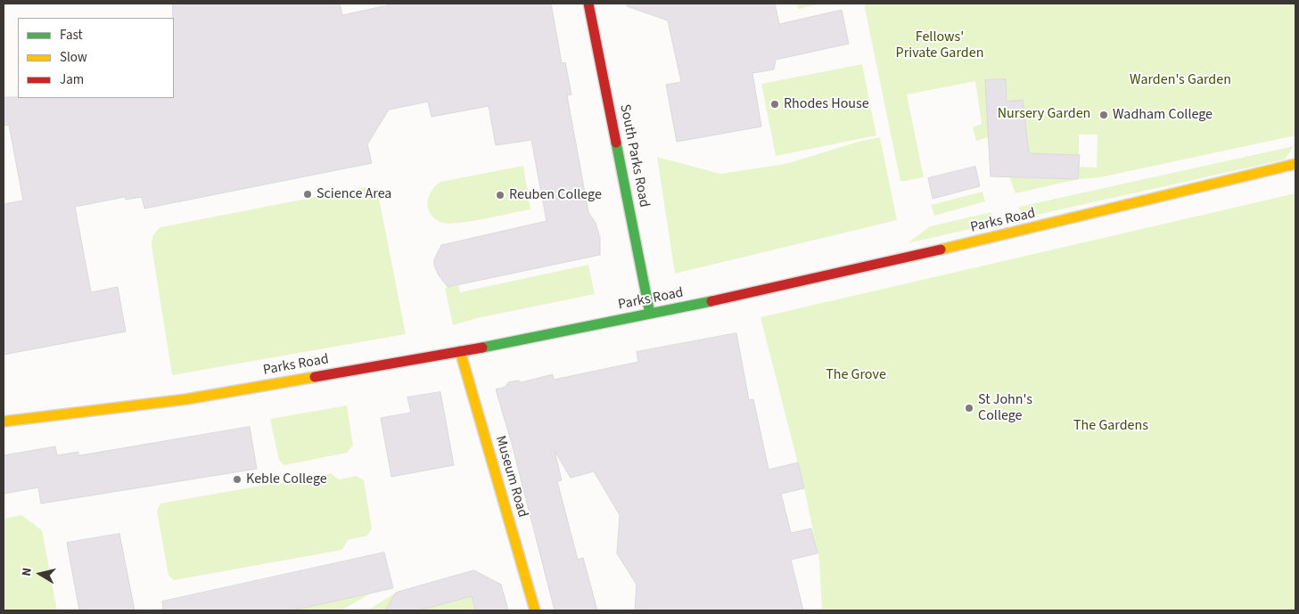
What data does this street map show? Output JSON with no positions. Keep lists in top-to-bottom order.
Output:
{
  "streets": {
    "street": ["South Parks Road", "Parks Road", "Museum Road"]
  },
  "crossings": [
    ["South Parks Road", "Parks Road"],
    ["Parks Road", "Museum Road"]
  ],
  "parks": [
    "Fellows' Private Garden",
    "Warden's Garden",
    "Nursery Garden",
    "The Grove",
    "The Gardens"
  ],
  "places": [
    "Rhodes House",
    "Wadham College",
    "Science Area",
    "Reuben College",
    "St John's College",
    "Keble College"
  ],
  "legend": ["Fast", "Slow", "Jam"],
  "north": "left"
}
